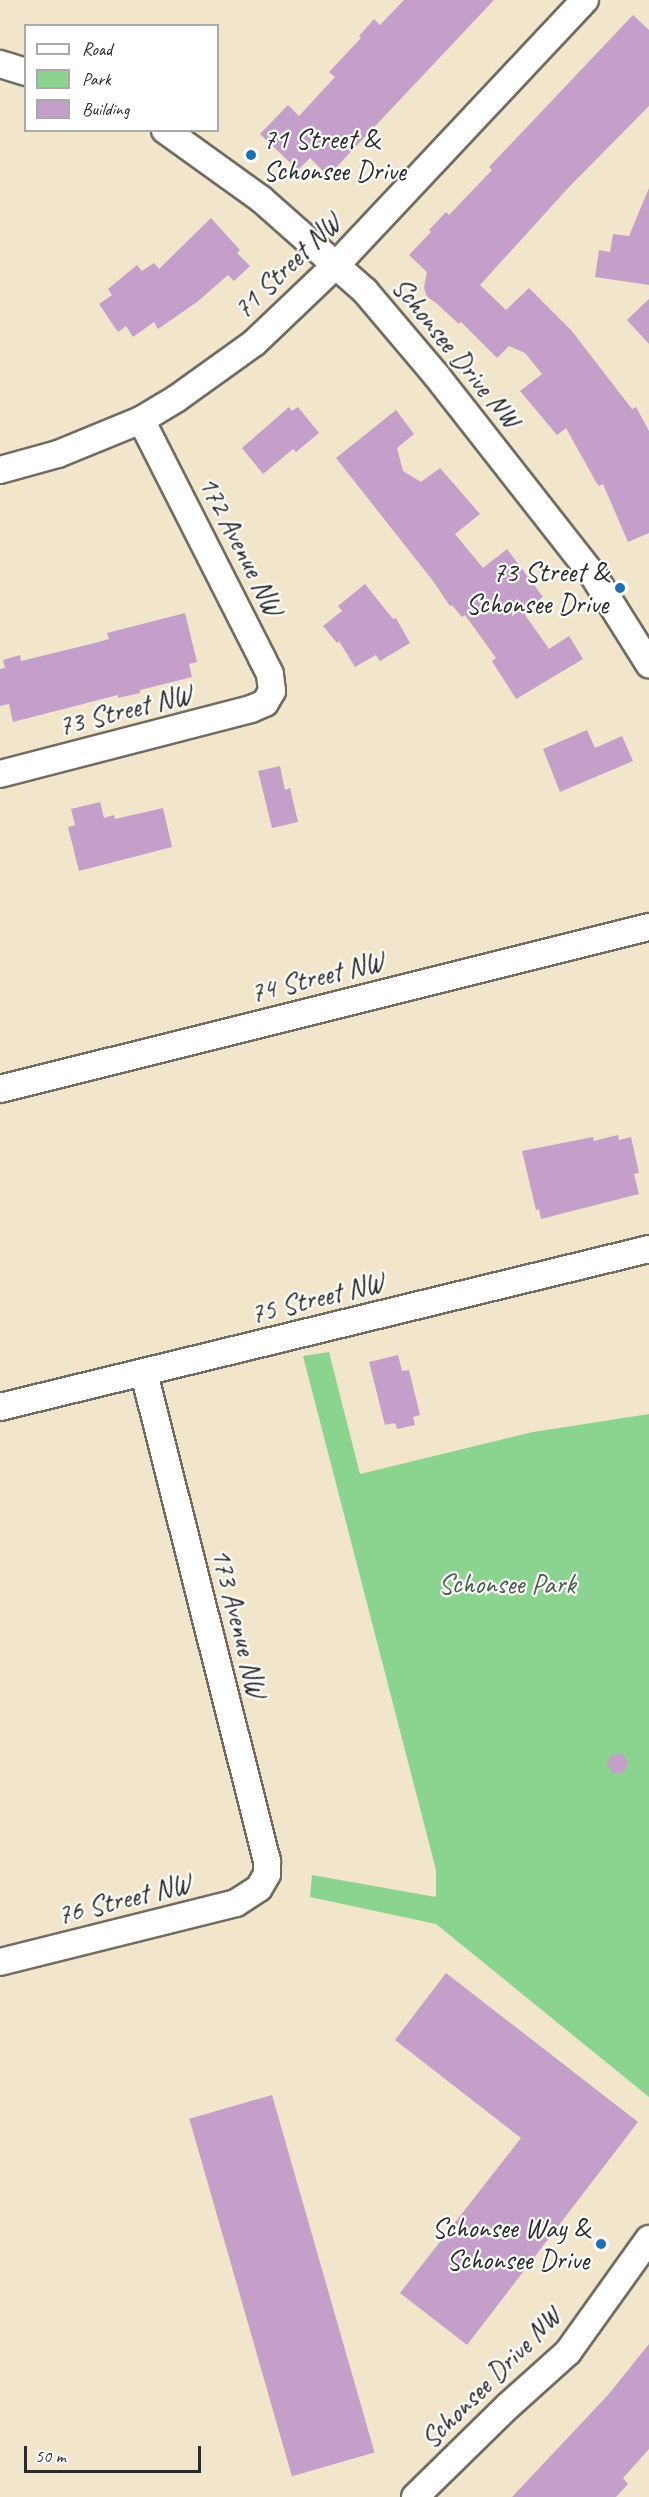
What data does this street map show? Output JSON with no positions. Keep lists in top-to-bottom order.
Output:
{
  "streets": {
    "street": [
      "71 Street NW",
      "Schonsee Drive NW",
      "172 Avenue NW",
      "73 Street NW",
      "74 Street NW",
      "75 Street NW",
      "173 Avenue NW",
      "76 Street NW"
    ]
  },
  "crossings": [
    ["71 Street NW", "Schonsee Drive NW"],
    ["71 Street NW", "172 Avenue NW"],
    ["172 Avenue NW", "73 Street NW"],
    ["75 Street NW", "173 Avenue NW"],
    ["173 Avenue NW", "76 Street NW"]
  ],
  "parks": ["Schonsee Park"],
  "places": ["71 Street & Schonsee Drive", "73 Street & Schonsee Drive", "Schonsee Way & Schonsee Drive"],
  "legend": ["Road", "Park", "Building"],
  "scale_bar": "50 m"
}
